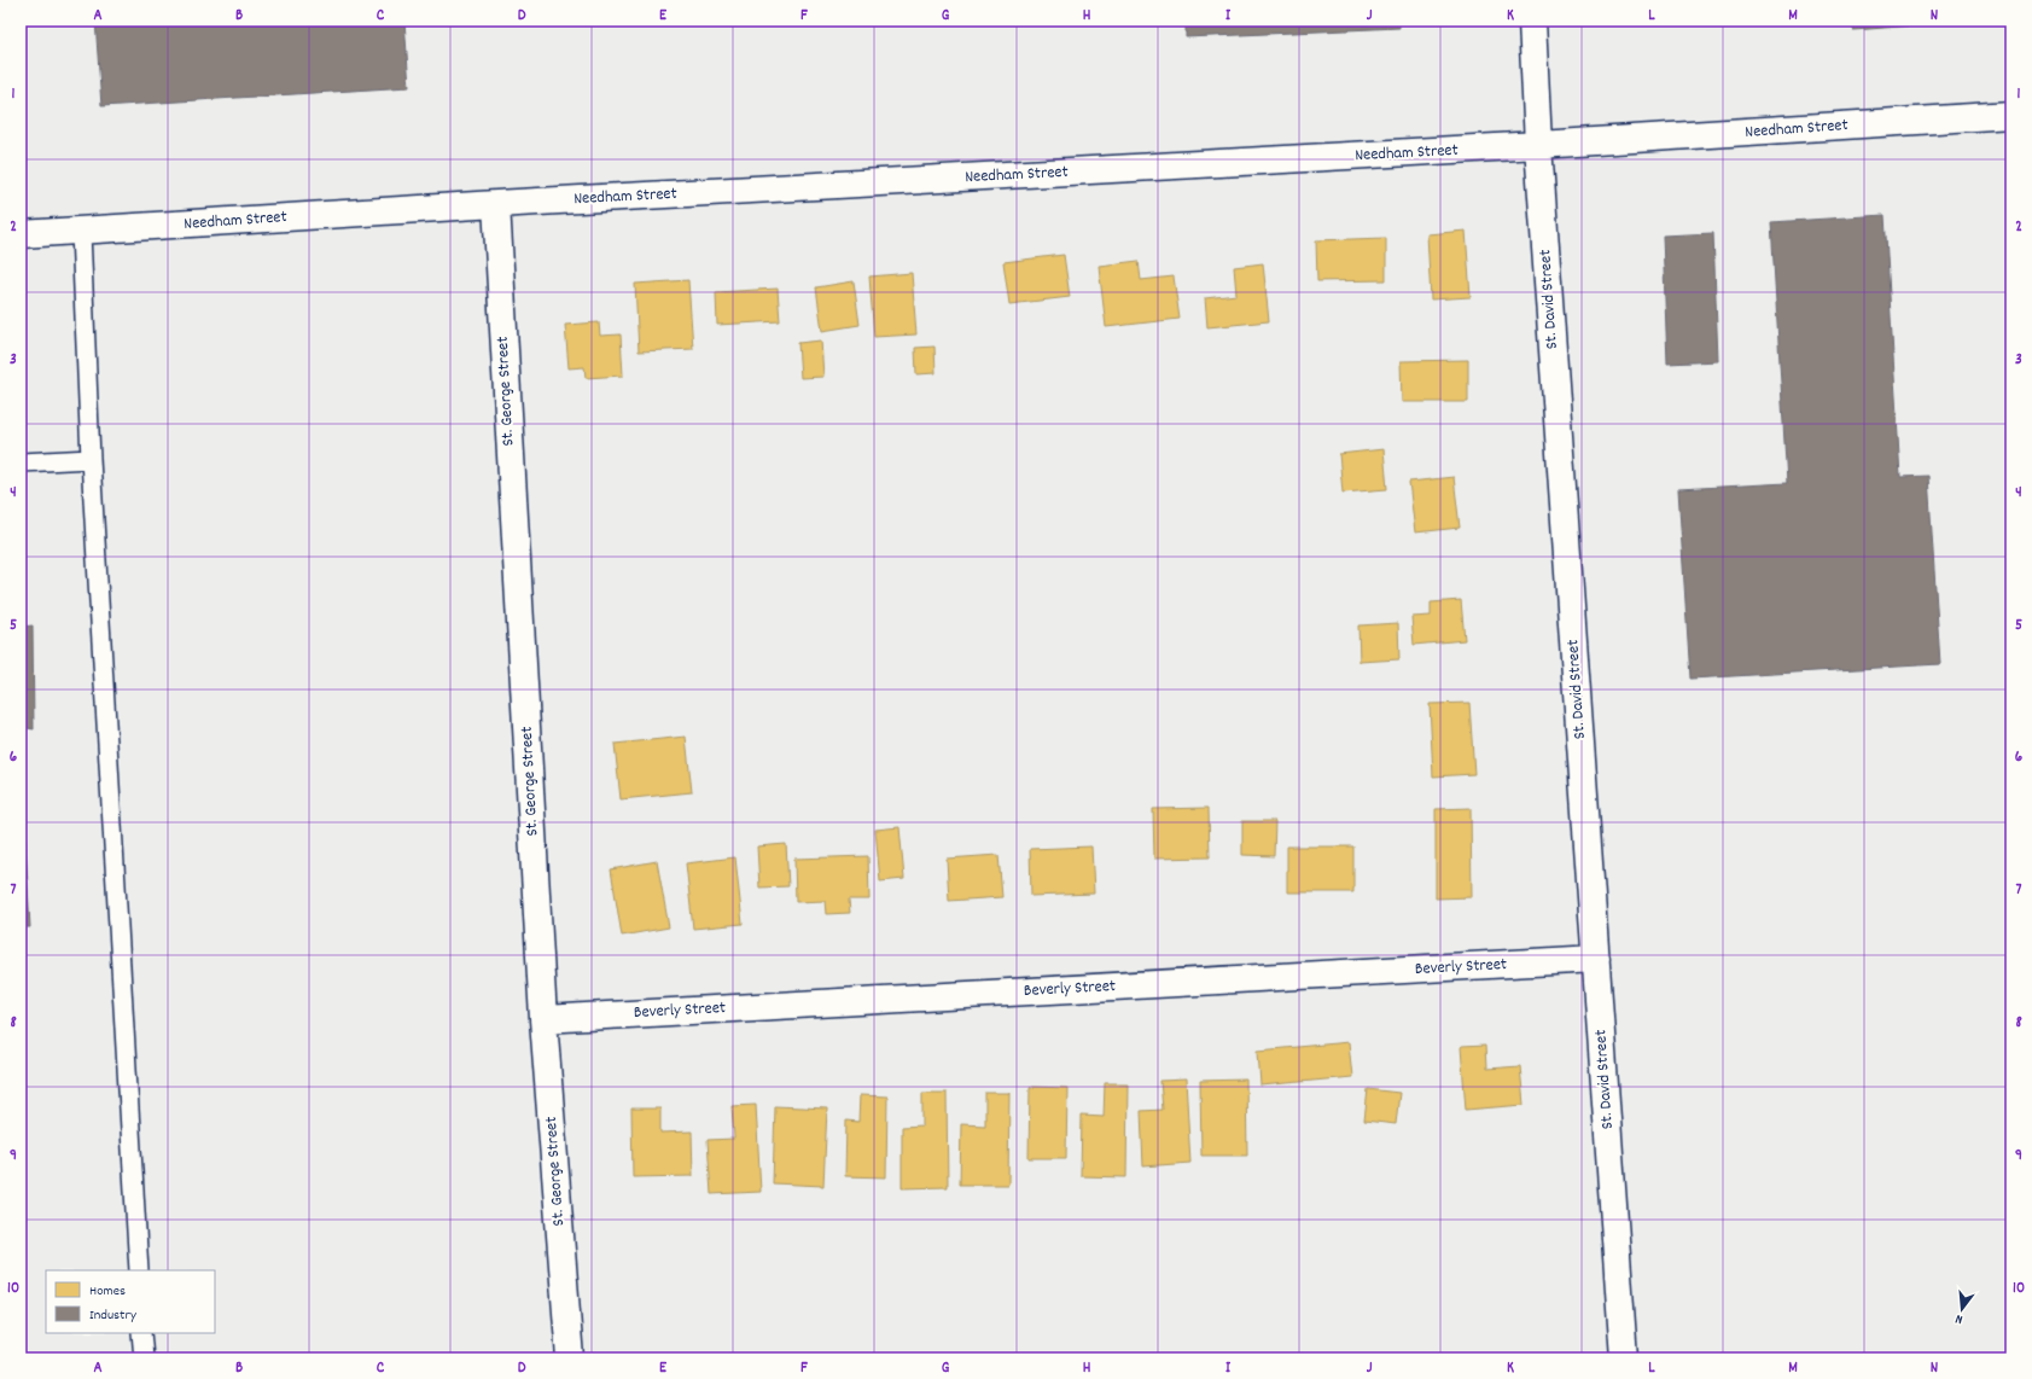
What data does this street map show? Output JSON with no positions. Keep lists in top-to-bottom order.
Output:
{
  "streets": {
    "street": [
      "Needham Street",
      "St. David Street",
      "St. George Street",
      "Beverly Street"
    ]
  },
  "crossings": [
    ["Needham Street", "St. David Street"],
    ["Needham Street", "St. George Street"],
    ["St. David Street", "Beverly Street"],
    ["St. George Street", "Beverly Street"]
  ],
  "legend": ["Homes", "Industry"],
  "north": "bottom",
  "grid": {
    "columns": [
      "A",
      "B",
      "C",
      "D",
      "E",
      "F",
      "G",
      "H",
      "I",
      "J",
      "K",
      "L",
      "M",
      "N"
    ],
    "rows": [
      "1",
      "2",
      "3",
      "4",
      "5",
      "6",
      "7",
      "8",
      "9",
      "10"
    ]
  }
}
